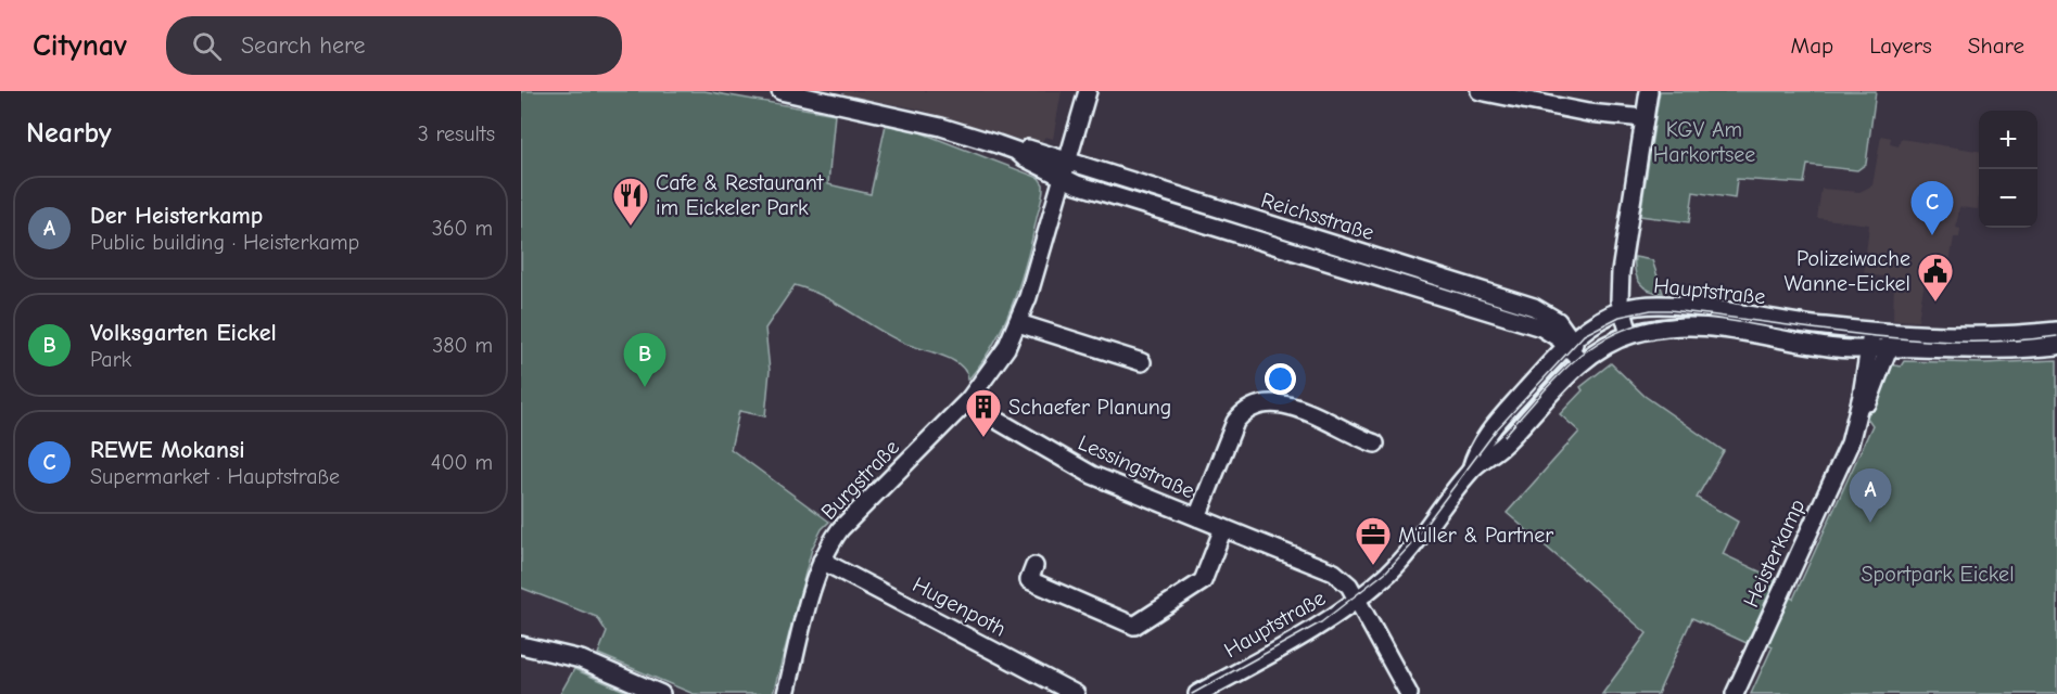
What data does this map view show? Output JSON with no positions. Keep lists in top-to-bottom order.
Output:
{
  "streets": {
    "street": [
      "Reichsstraße",
      "Hauptstraße",
      "Lessingstraße",
      "Burgstraße",
      "Heisterkamp",
      "Hugenpoth"
    ]
  },
  "crossings": [
    ["Reichsstraße", "Hauptstraße"],
    ["Reichsstraße", "Burgstraße"],
    ["Hauptstraße", "Lessingstraße"],
    ["Hauptstraße", "Heisterkamp"],
    ["Lessingstraße", "Burgstraße"],
    ["Burgstraße", "Hugenpoth"]
  ],
  "parks": ["KGV Am Harkortsee", "Sportpark Eickel"],
  "places": {
    "restaurant": ["Cafe & Restaurant im Eickeler Park"],
    "public building": ["Polizeiwache Wanne-Eickel"],
    "building": ["Schaefer Planung"],
    "office": ["Müller & Partner"]
  },
  "page": {
    "header": "Citynav",
    "search": "Search here",
    "nav": ["Map", "Layers", "Share"],
    "heading": ["Nearby", "3 results"],
    "map_buttons": ["+", "−"],
    "list": [
      {
        "mark": "A",
        "name": "Der Heisterkamp",
        "note": "Public building · Heisterkamp",
        "value": "360 m"
      },
      {
        "mark": "B",
        "name": "Volksgarten Eickel",
        "note": "Park",
        "value": "380 m"
      },
      {
        "mark": "C",
        "name": "REWE Mokansi",
        "note": "Supermarket · Hauptstraße",
        "value": "400 m"
      }
    ],
    "pins": ["C", "B", "A"]
  }
}
